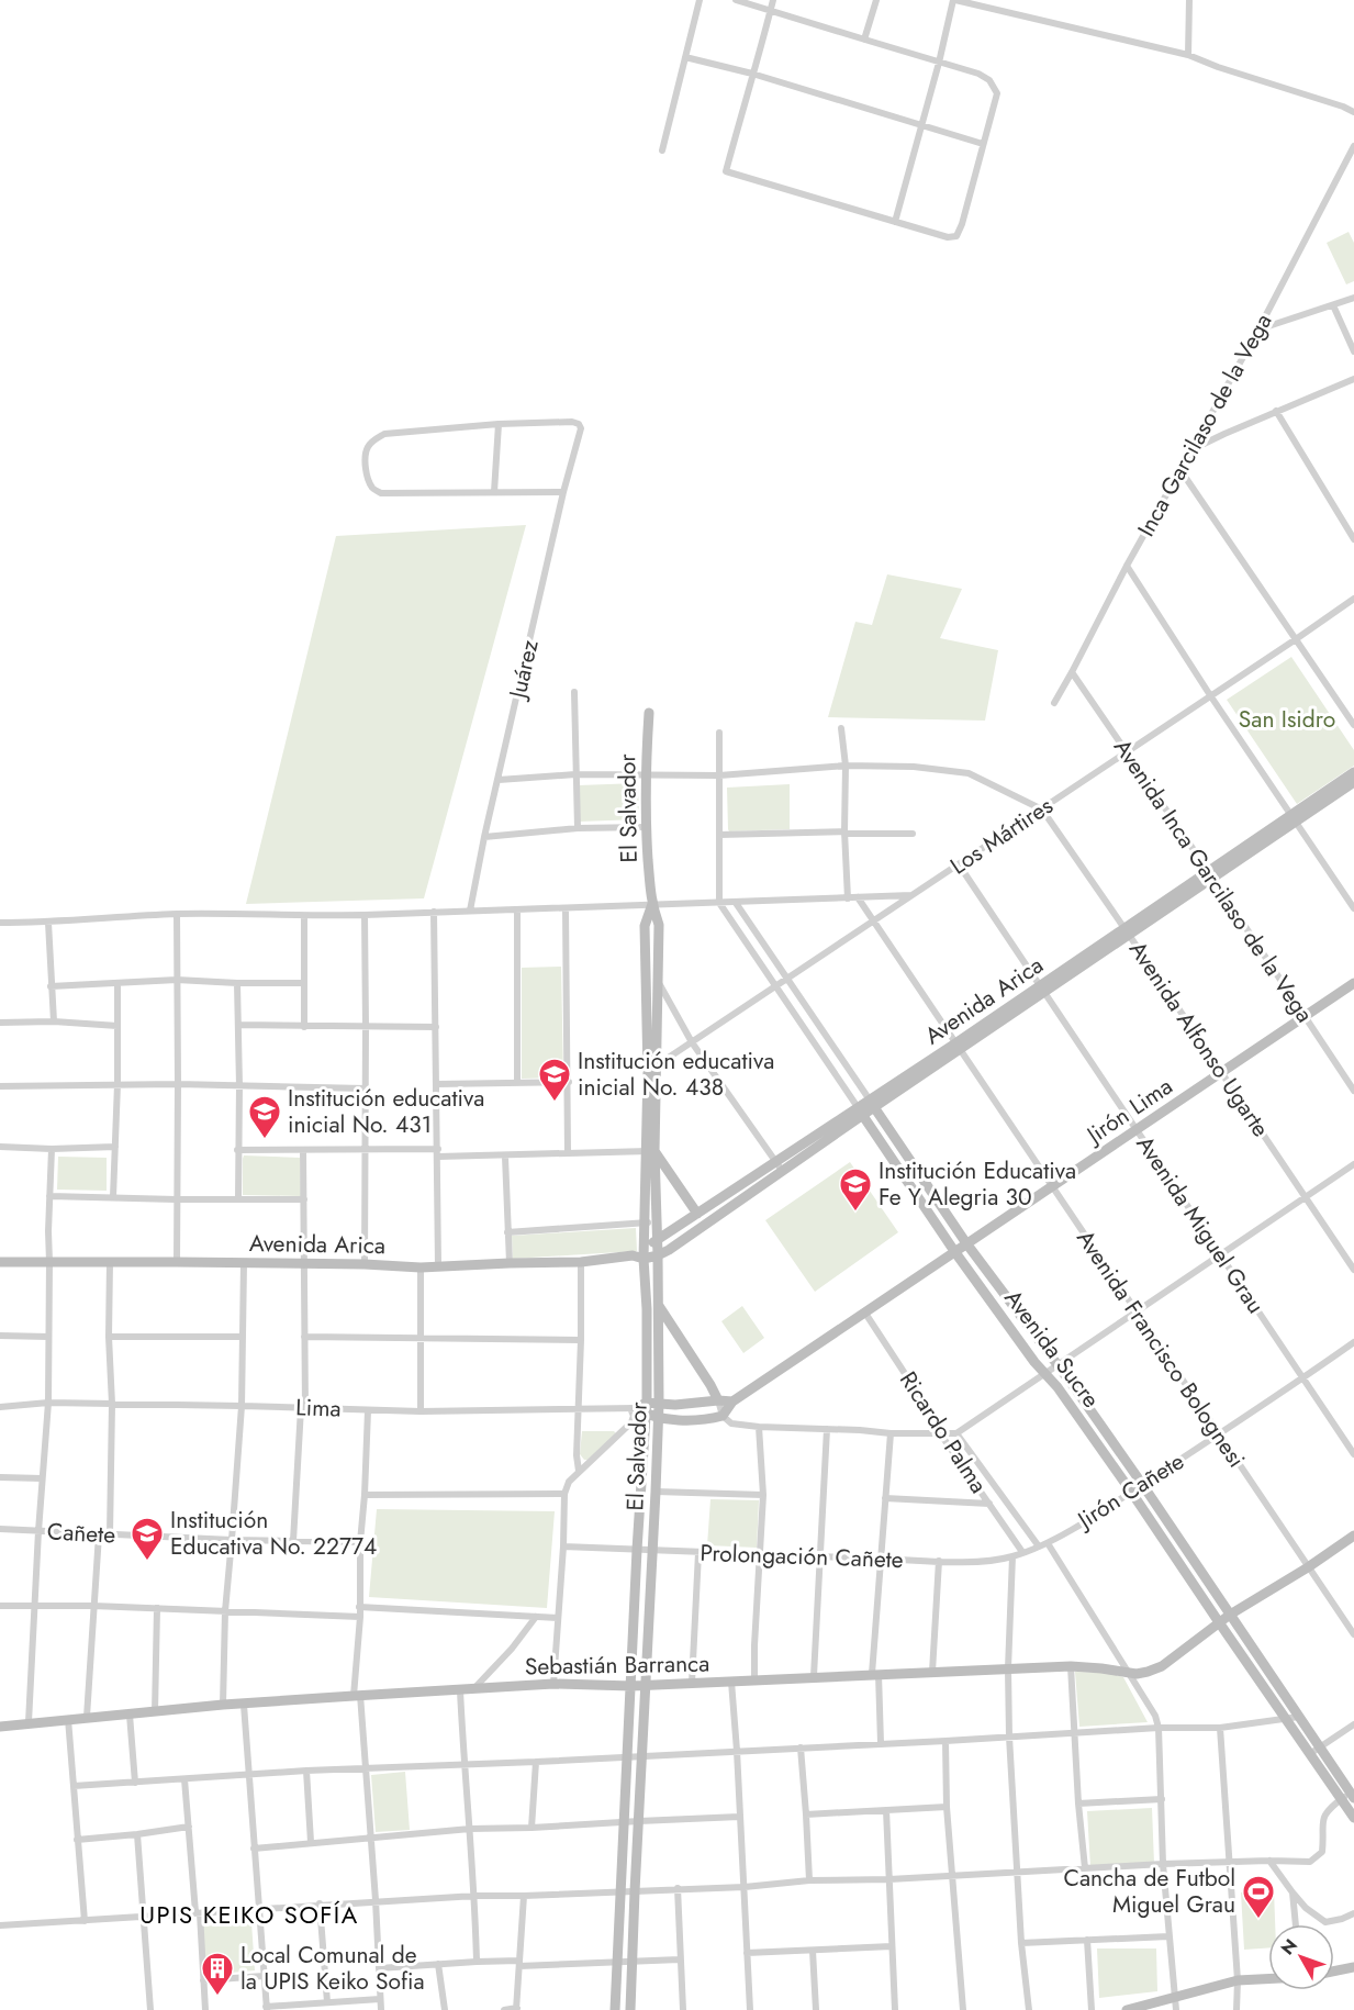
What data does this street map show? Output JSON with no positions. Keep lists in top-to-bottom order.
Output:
{
  "streets": {
    "street": [
      "Inca Garcilaso de la Vega",
      "Juárez",
      "El Salvador",
      "Los Mártires",
      "Avenida Inca Garcilaso de la Vega",
      "Avenida Arica",
      "Avenida Alfonso Ugarte",
      "Jirón Lima",
      "Avenida Miguel Grau",
      "Avenida Sucre",
      "Avenida Francisco Bolognesi",
      "Lima",
      "Ricardo Palma",
      "Jirón Cañete",
      "Cañete",
      "Prolongación Cañete",
      "Sebastián Barranca"
    ]
  },
  "crossings": [
    ["Inca Garcilaso de la Vega", "Avenida Inca Garcilaso de la Vega"],
    ["El Salvador", "Los Mártires"],
    ["El Salvador", "Avenida Arica"],
    ["El Salvador", "Lima"],
    ["El Salvador", "Prolongación Cañete"],
    ["El Salvador", "Sebastián Barranca"],
    ["Los Mártires", "Avenida Inca Garcilaso de la Vega"],
    ["Los Mártires", "Avenida Alfonso Ugarte"],
    ["Los Mártires", "Avenida Miguel Grau"],
    ["Los Mártires", "Avenida Sucre"],
    ["Los Mártires", "Avenida Francisco Bolognesi"],
    ["Avenida Inca Garcilaso de la Vega", "Avenida Arica"],
    ["Avenida Inca Garcilaso de la Vega", "Jirón Lima"],
    ["Avenida Arica", "Avenida Alfonso Ugarte"],
    ["Avenida Arica", "Avenida Miguel Grau"],
    ["Avenida Arica", "Avenida Sucre"],
    ["Avenida Arica", "Avenida Francisco Bolognesi"],
    ["Avenida Alfonso Ugarte", "Jirón Lima"],
    ["Jirón Lima", "Avenida Miguel Grau"],
    ["Jirón Lima", "Avenida Sucre"],
    ["Jirón Lima", "Avenida Francisco Bolognesi"],
    ["Jirón Lima", "Ricardo Palma"],
    ["Avenida Miguel Grau", "Jirón Cañete"],
    ["Avenida Sucre", "Jirón Cañete"],
    ["Avenida Sucre", "Sebastián Barranca"],
    ["Avenida Francisco Bolognesi", "Jirón Cañete"],
    ["Avenida Francisco Bolognesi", "Sebastián Barranca"],
    ["Ricardo Palma", "Jirón Cañete"],
    ["Ricardo Palma", "Prolongación Cañete"],
    ["Jirón Cañete", "Prolongación Cañete"]
  ],
  "districts": ["UPIS KEIKO SOFÍA"],
  "parks": ["San Isidro"],
  "places": {
    "school or university": [
      "Institución educativa inicial No. 438",
      "Institución educativa inicial No. 431",
      "Institución Educativa Fe Y Alegria 30",
      "Institución Educativa No. 22774"
    ],
    "sports": ["Cancha de Futbol Miguel Grau"],
    "building": ["Local Comunal de la UPIS Keiko Sofia"]
  },
  "north": "top left"
}
